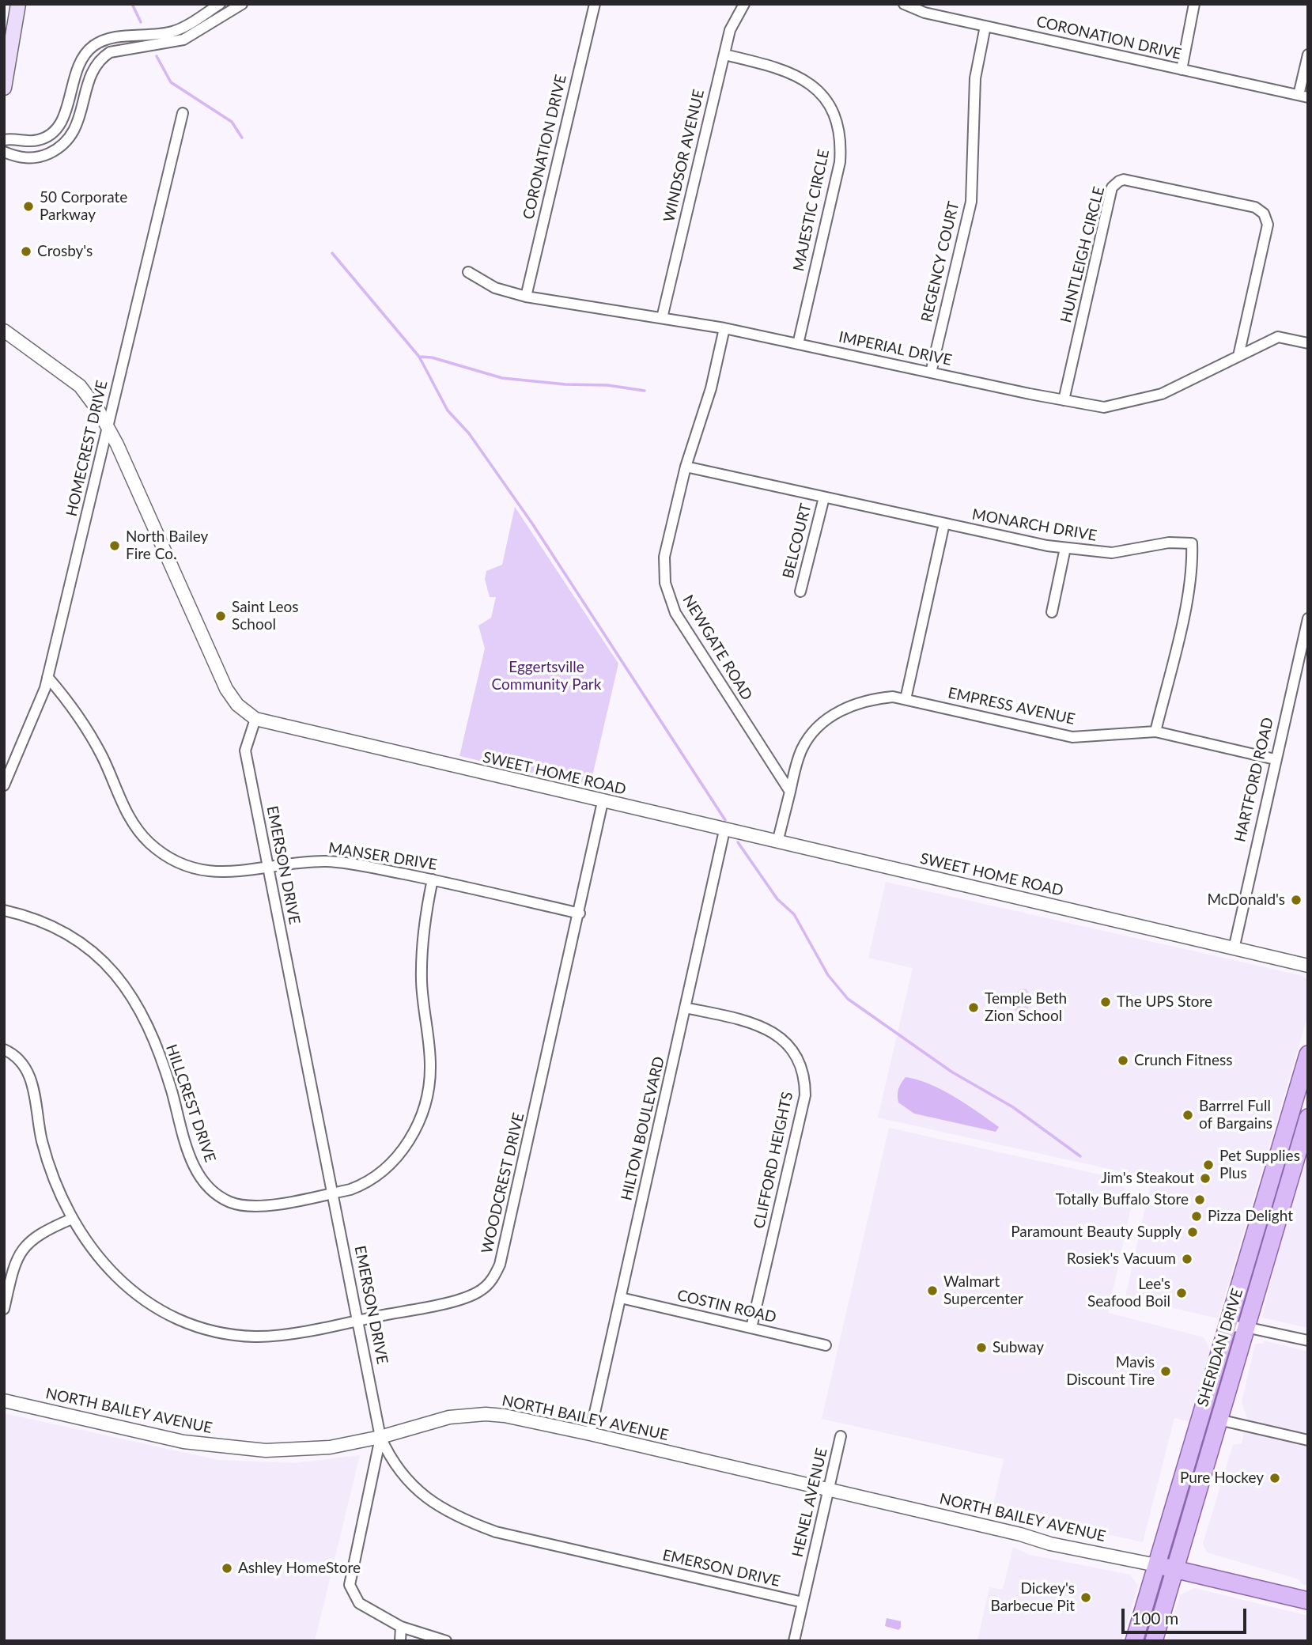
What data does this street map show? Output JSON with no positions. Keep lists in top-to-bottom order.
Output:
{
  "streets": {
    "main road": ["SHERIDAN DRIVE"],
    "street": [
      "CORONATION DRIVE",
      "WINDSOR AVENUE",
      "MAJESTIC CIRCLE",
      "HUNTLEIGH CIRCLE",
      "REGENCY COURT",
      "IMPERIAL DRIVE",
      "HOMECREST DRIVE",
      "MONARCH DRIVE",
      "BELCOURT",
      "NEWGATE ROAD",
      "EMPRESS AVENUE",
      "SWEET HOME ROAD",
      "HARTFORD ROAD",
      "MANSER DRIVE",
      "EMERSON DRIVE",
      "HILLCREST DRIVE",
      "HILTON BOULEVARD",
      "CLIFFORD HEIGHTS",
      "WOODCREST DRIVE",
      "COSTIN ROAD",
      "NORTH BAILEY AVENUE",
      "HENEL AVENUE"
    ]
  },
  "crossings": [
    ["CORONATION DRIVE", "REGENCY COURT"],
    ["CORONATION DRIVE", "IMPERIAL DRIVE"],
    ["WINDSOR AVENUE", "MAJESTIC CIRCLE"],
    ["WINDSOR AVENUE", "IMPERIAL DRIVE"],
    ["MAJESTIC CIRCLE", "IMPERIAL DRIVE"],
    ["HUNTLEIGH CIRCLE", "IMPERIAL DRIVE"],
    ["REGENCY COURT", "IMPERIAL DRIVE"],
    ["IMPERIAL DRIVE", "NEWGATE ROAD"],
    ["HOMECREST DRIVE", "SWEET HOME ROAD"],
    ["HOMECREST DRIVE", "MANSER DRIVE"],
    ["MONARCH DRIVE", "BELCOURT"],
    ["MONARCH DRIVE", "NEWGATE ROAD"],
    ["MONARCH DRIVE", "EMPRESS AVENUE"],
    ["NEWGATE ROAD", "EMPRESS AVENUE"],
    ["EMPRESS AVENUE", "HARTFORD ROAD"],
    ["SWEET HOME ROAD", "HARTFORD ROAD"],
    ["SWEET HOME ROAD", "EMERSON DRIVE"],
    ["SWEET HOME ROAD", "HILTON BOULEVARD"],
    ["SWEET HOME ROAD", "WOODCREST DRIVE"],
    ["MANSER DRIVE", "EMERSON DRIVE"],
    ["MANSER DRIVE", "HILLCREST DRIVE"],
    ["MANSER DRIVE", "WOODCREST DRIVE"],
    ["EMERSON DRIVE", "HILLCREST DRIVE"],
    ["EMERSON DRIVE", "WOODCREST DRIVE"],
    ["EMERSON DRIVE", "NORTH BAILEY AVENUE"],
    ["EMERSON DRIVE", "HENEL AVENUE"],
    ["HILTON BOULEVARD", "CLIFFORD HEIGHTS"],
    ["HILTON BOULEVARD", "COSTIN ROAD"],
    ["HILTON BOULEVARD", "NORTH BAILEY AVENUE"],
    ["CLIFFORD HEIGHTS", "COSTIN ROAD"],
    ["SHERIDAN DRIVE", "NORTH BAILEY AVENUE"],
    ["NORTH BAILEY AVENUE", "HENEL AVENUE"]
  ],
  "parks": ["Eggertsville Community Park"],
  "places": [
    "50 Corporate Parkway",
    "Crosby's",
    "North Bailey Fire Co.",
    "Saint Leos School",
    "McDonald's",
    "The UPS Store",
    "Temple Beth Zion School",
    "Crunch Fitness",
    "Barrrel Full of Bargains",
    "Pet Supplies Plus",
    "Jim's Steakout",
    "Totally Buffalo Store",
    "Pizza Delight",
    "Paramount Beauty Supply",
    "Rosiek's Vacuum",
    "Walmart Supercenter",
    "Lee's Seafood Boil",
    "Subway",
    "Mavis Discount Tire",
    "Pure Hockey",
    "Ashley HomeStore",
    "Dickey's Barbecue Pit"
  ],
  "scale_bar": "100 m"
}
